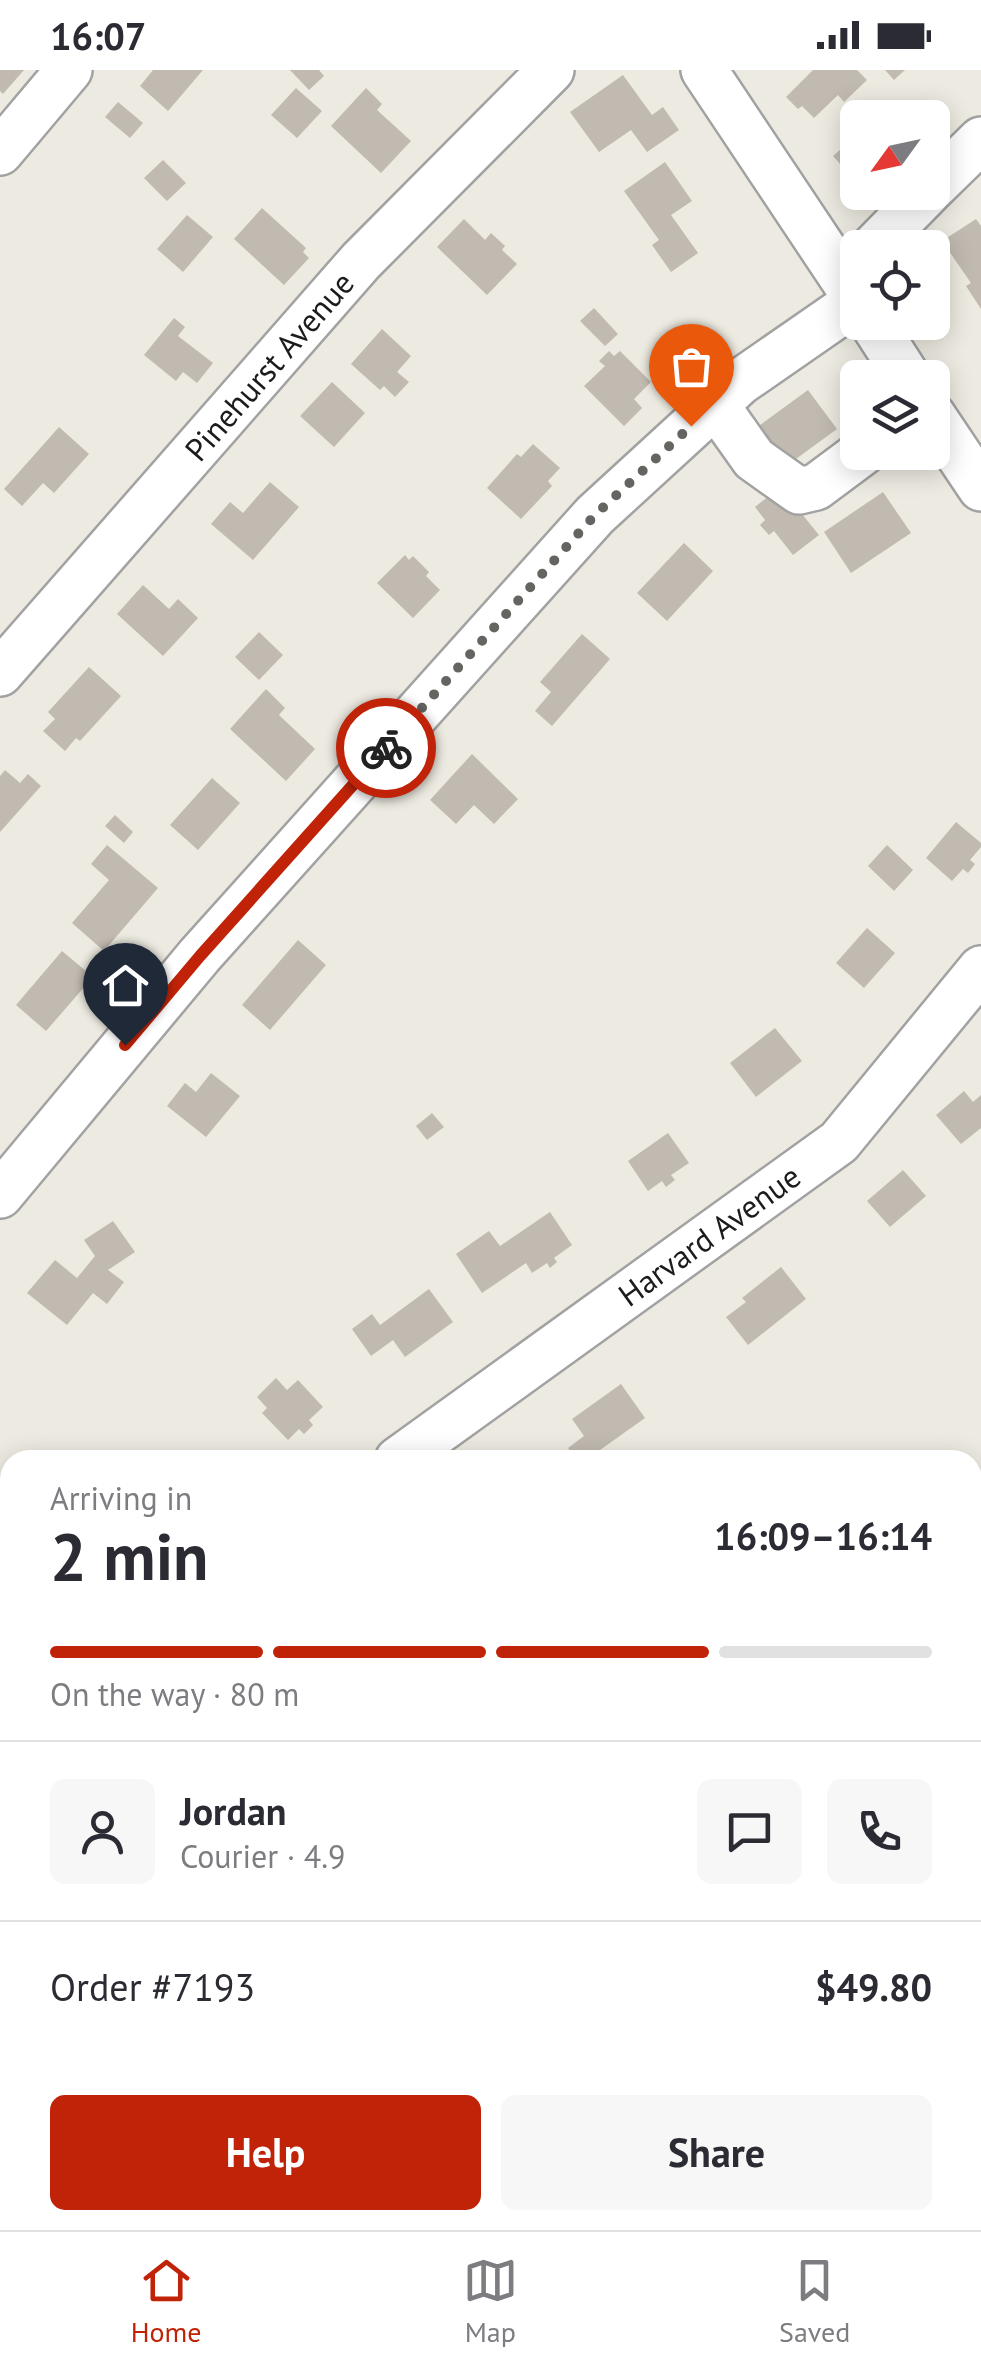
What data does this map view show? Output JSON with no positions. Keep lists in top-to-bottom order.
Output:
{
  "streets": {
    "street": ["Pinehurst Avenue", "Harvard Avenue"]
  },
  "north": "bottom left",
  "page": {
    "status": "16:07",
    "heading": ["2 min", "Arriving in", "16:09–16:14"],
    "panel": [
      "Jordan",
      "Courier · 4.9",
      "Order #7193",
      "$49.80"
    ],
    "bar": "On the way · 80 m",
    "buttons": ["Help", "Share"],
    "tabs": ["Home", "Map", "Saved"]
  }
}
